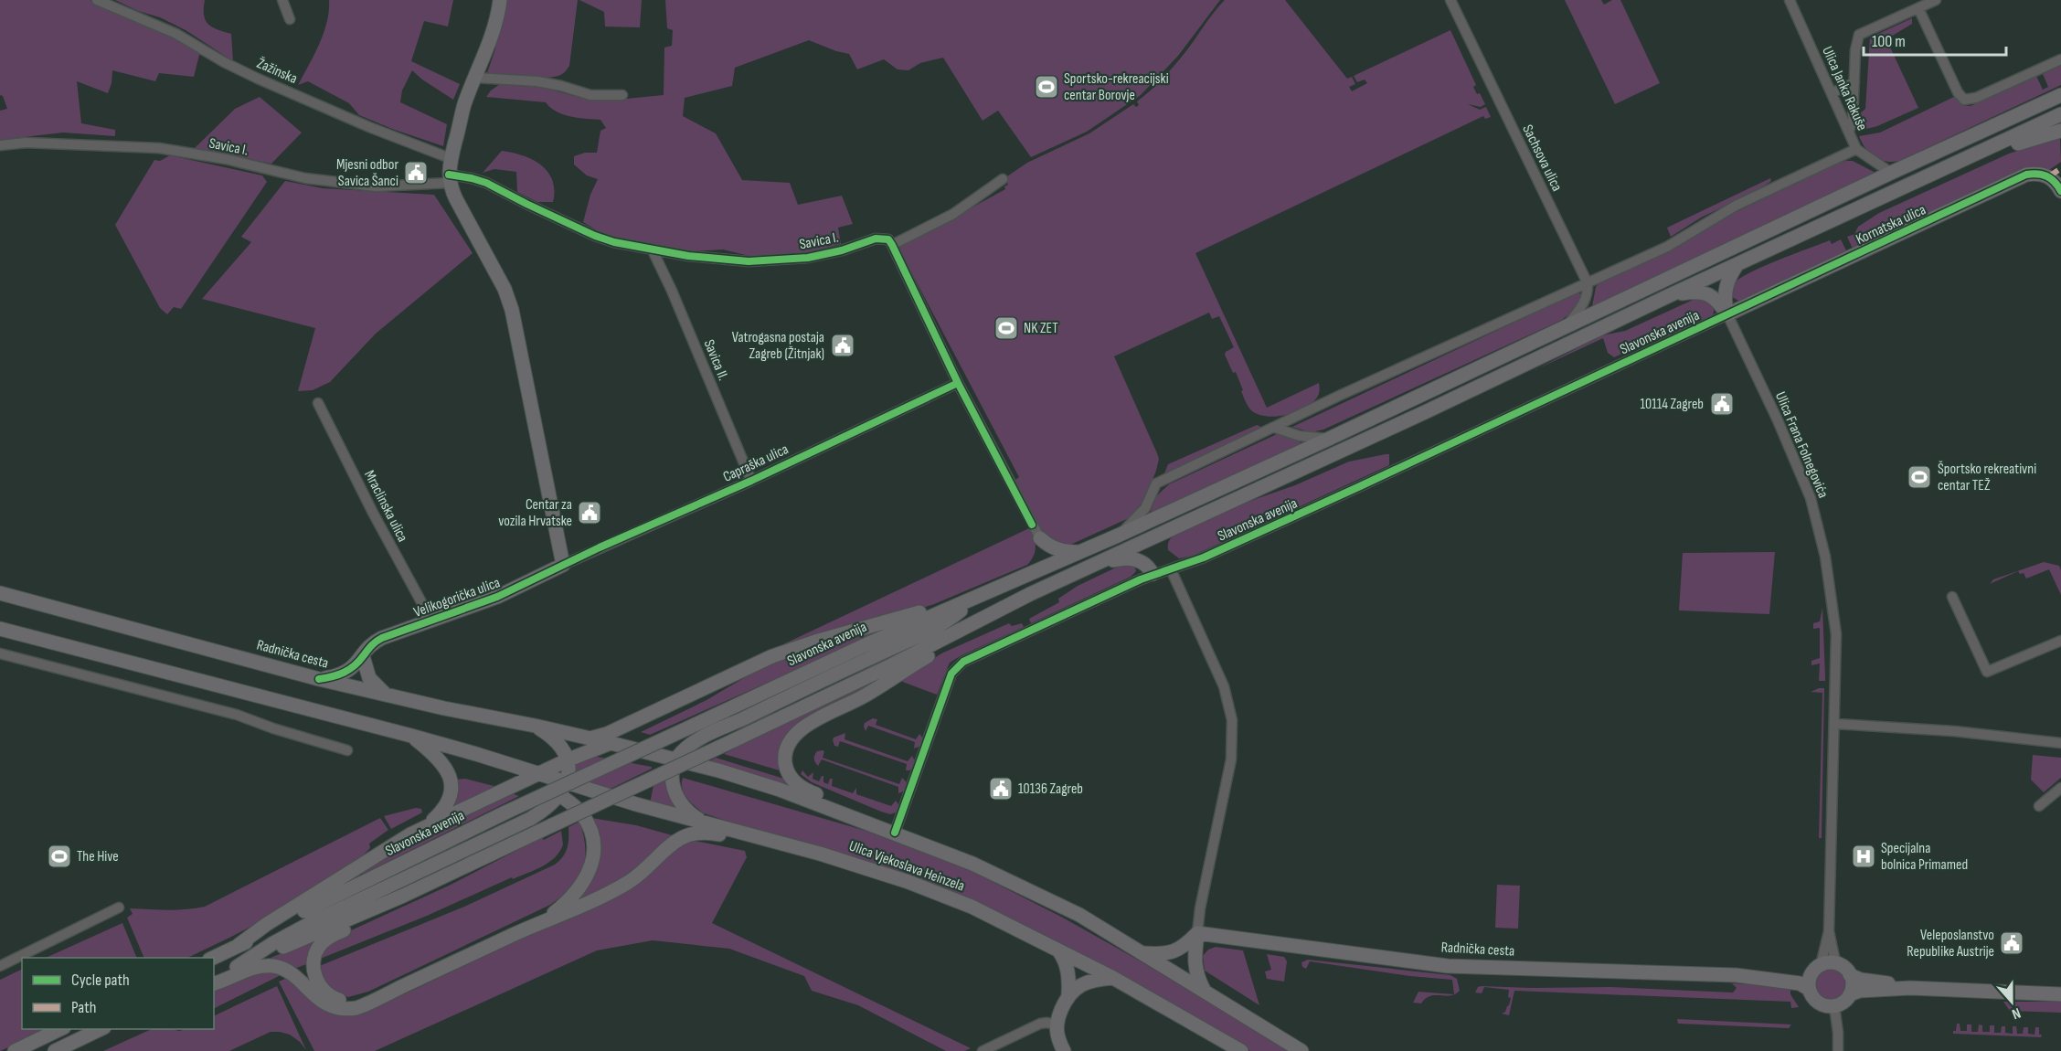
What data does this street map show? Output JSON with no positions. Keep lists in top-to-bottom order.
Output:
{
  "streets": {
    "main road": [
      "Kornatska ulica",
      "Slavonska avenija",
      "Velikogorička ulica",
      "Radnička cesta",
      "Ulica Vjekoslava Heinzela"
    ],
    "street": [
      "Žažinska",
      "Ulica Janka Rakuše",
      "Savica I.",
      "Sachsova ulica",
      "Savica II.",
      "Ulica Frana Folnegovića",
      "Capraška ulica",
      "Mraclinska ulica"
    ]
  },
  "crossings": [
    ["Ulica Janka Rakuše", "Slavonska avenija"],
    ["Savica I.", "Savica II."],
    ["Kornatska ulica", "Slavonska avenija"],
    ["Kornatska ulica", "Ulica Frana Folnegovića"],
    ["Slavonska avenija", "Ulica Frana Folnegovića"],
    ["Slavonska avenija", "Ulica Vjekoslava Heinzela"],
    ["Savica II.", "Capraška ulica"],
    ["Ulica Frana Folnegovića", "Radnička cesta"],
    ["Capraška ulica", "Velikogorička ulica"],
    ["Mraclinska ulica", "Velikogorička ulica"],
    ["Velikogorička ulica", "Radnička cesta"],
    ["Radnička cesta", "Ulica Vjekoslava Heinzela"]
  ],
  "places": {
    "sports": [
      "Sportsko-rekreacijski centar Borovje",
      "NK ZET",
      "Športsko rekreativni centar TEŽ",
      "The Hive"
    ],
    "public building": [
      "Mjesni odbor Savica Šanci",
      "Vatrogasna postaja Zagreb (Žitnjak)",
      "10114 Zagreb",
      "Centar za vozila Hrvatske",
      "10136 Zagreb",
      "Veleposlanstvo Republike Austrije"
    ],
    "hospital": ["Specijalna bolnica Primamed"]
  },
  "legend": ["Cycle path", "Path"],
  "scale_bar": "100 m",
  "north": "bottom"
}
